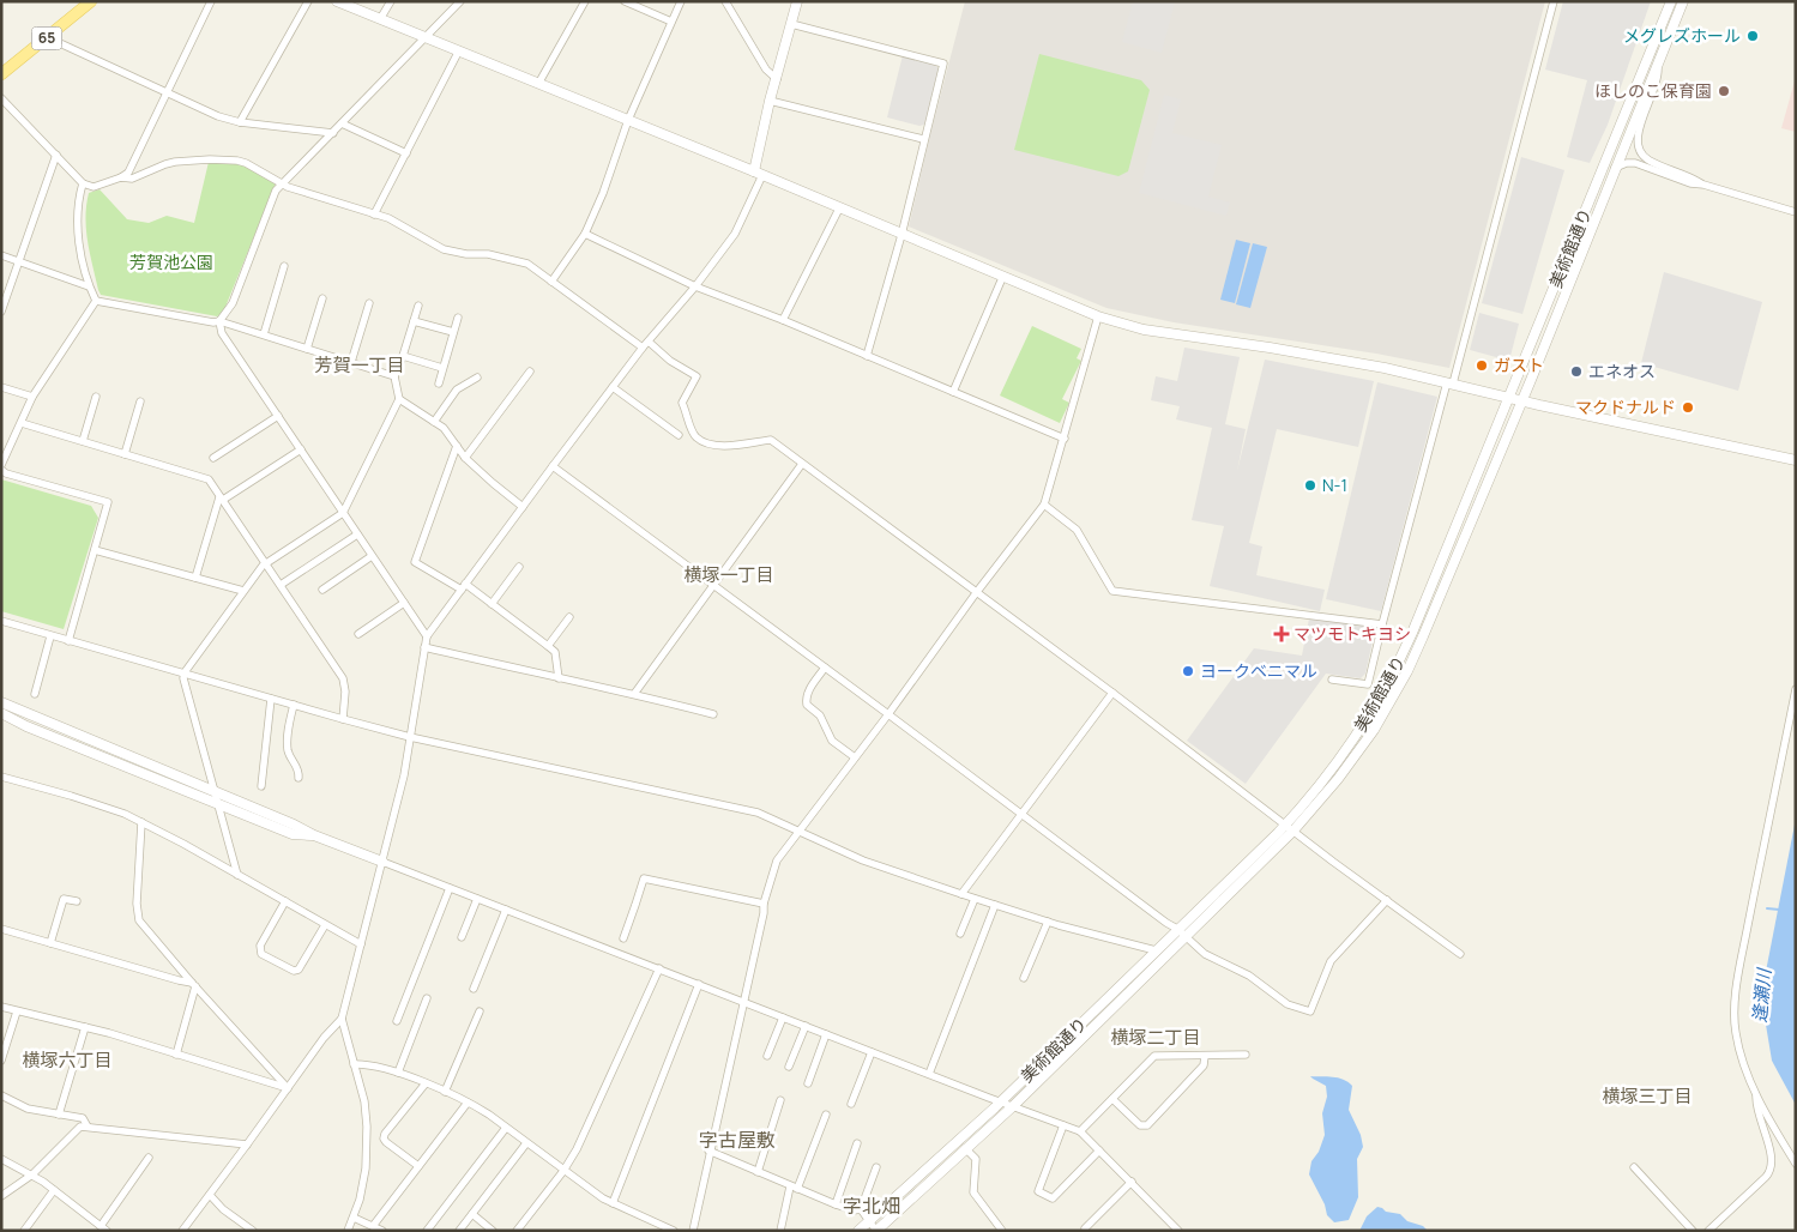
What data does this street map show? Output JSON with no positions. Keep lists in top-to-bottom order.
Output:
{
  "streets": {
    "main road": ["65"],
    "street": ["美術館通り"]
  },
  "districts": [
    "芳賀一丁目",
    "横塚一丁目",
    "横塚二丁目",
    "横塚六丁目",
    "横塚三丁目",
    "字古屋敷",
    "字北畑"
  ],
  "water": ["逢瀬川"],
  "parks": ["芳賀池公園"],
  "places": {
    "other": [
      "メグレズホール",
      "ほしのこ保育園",
      "ガスト",
      "エネオス",
      "マクドナルド",
      "N-1",
      "ヨークベニマル"
    ],
    "health": ["マツモトキヨシ"]
  }
}
